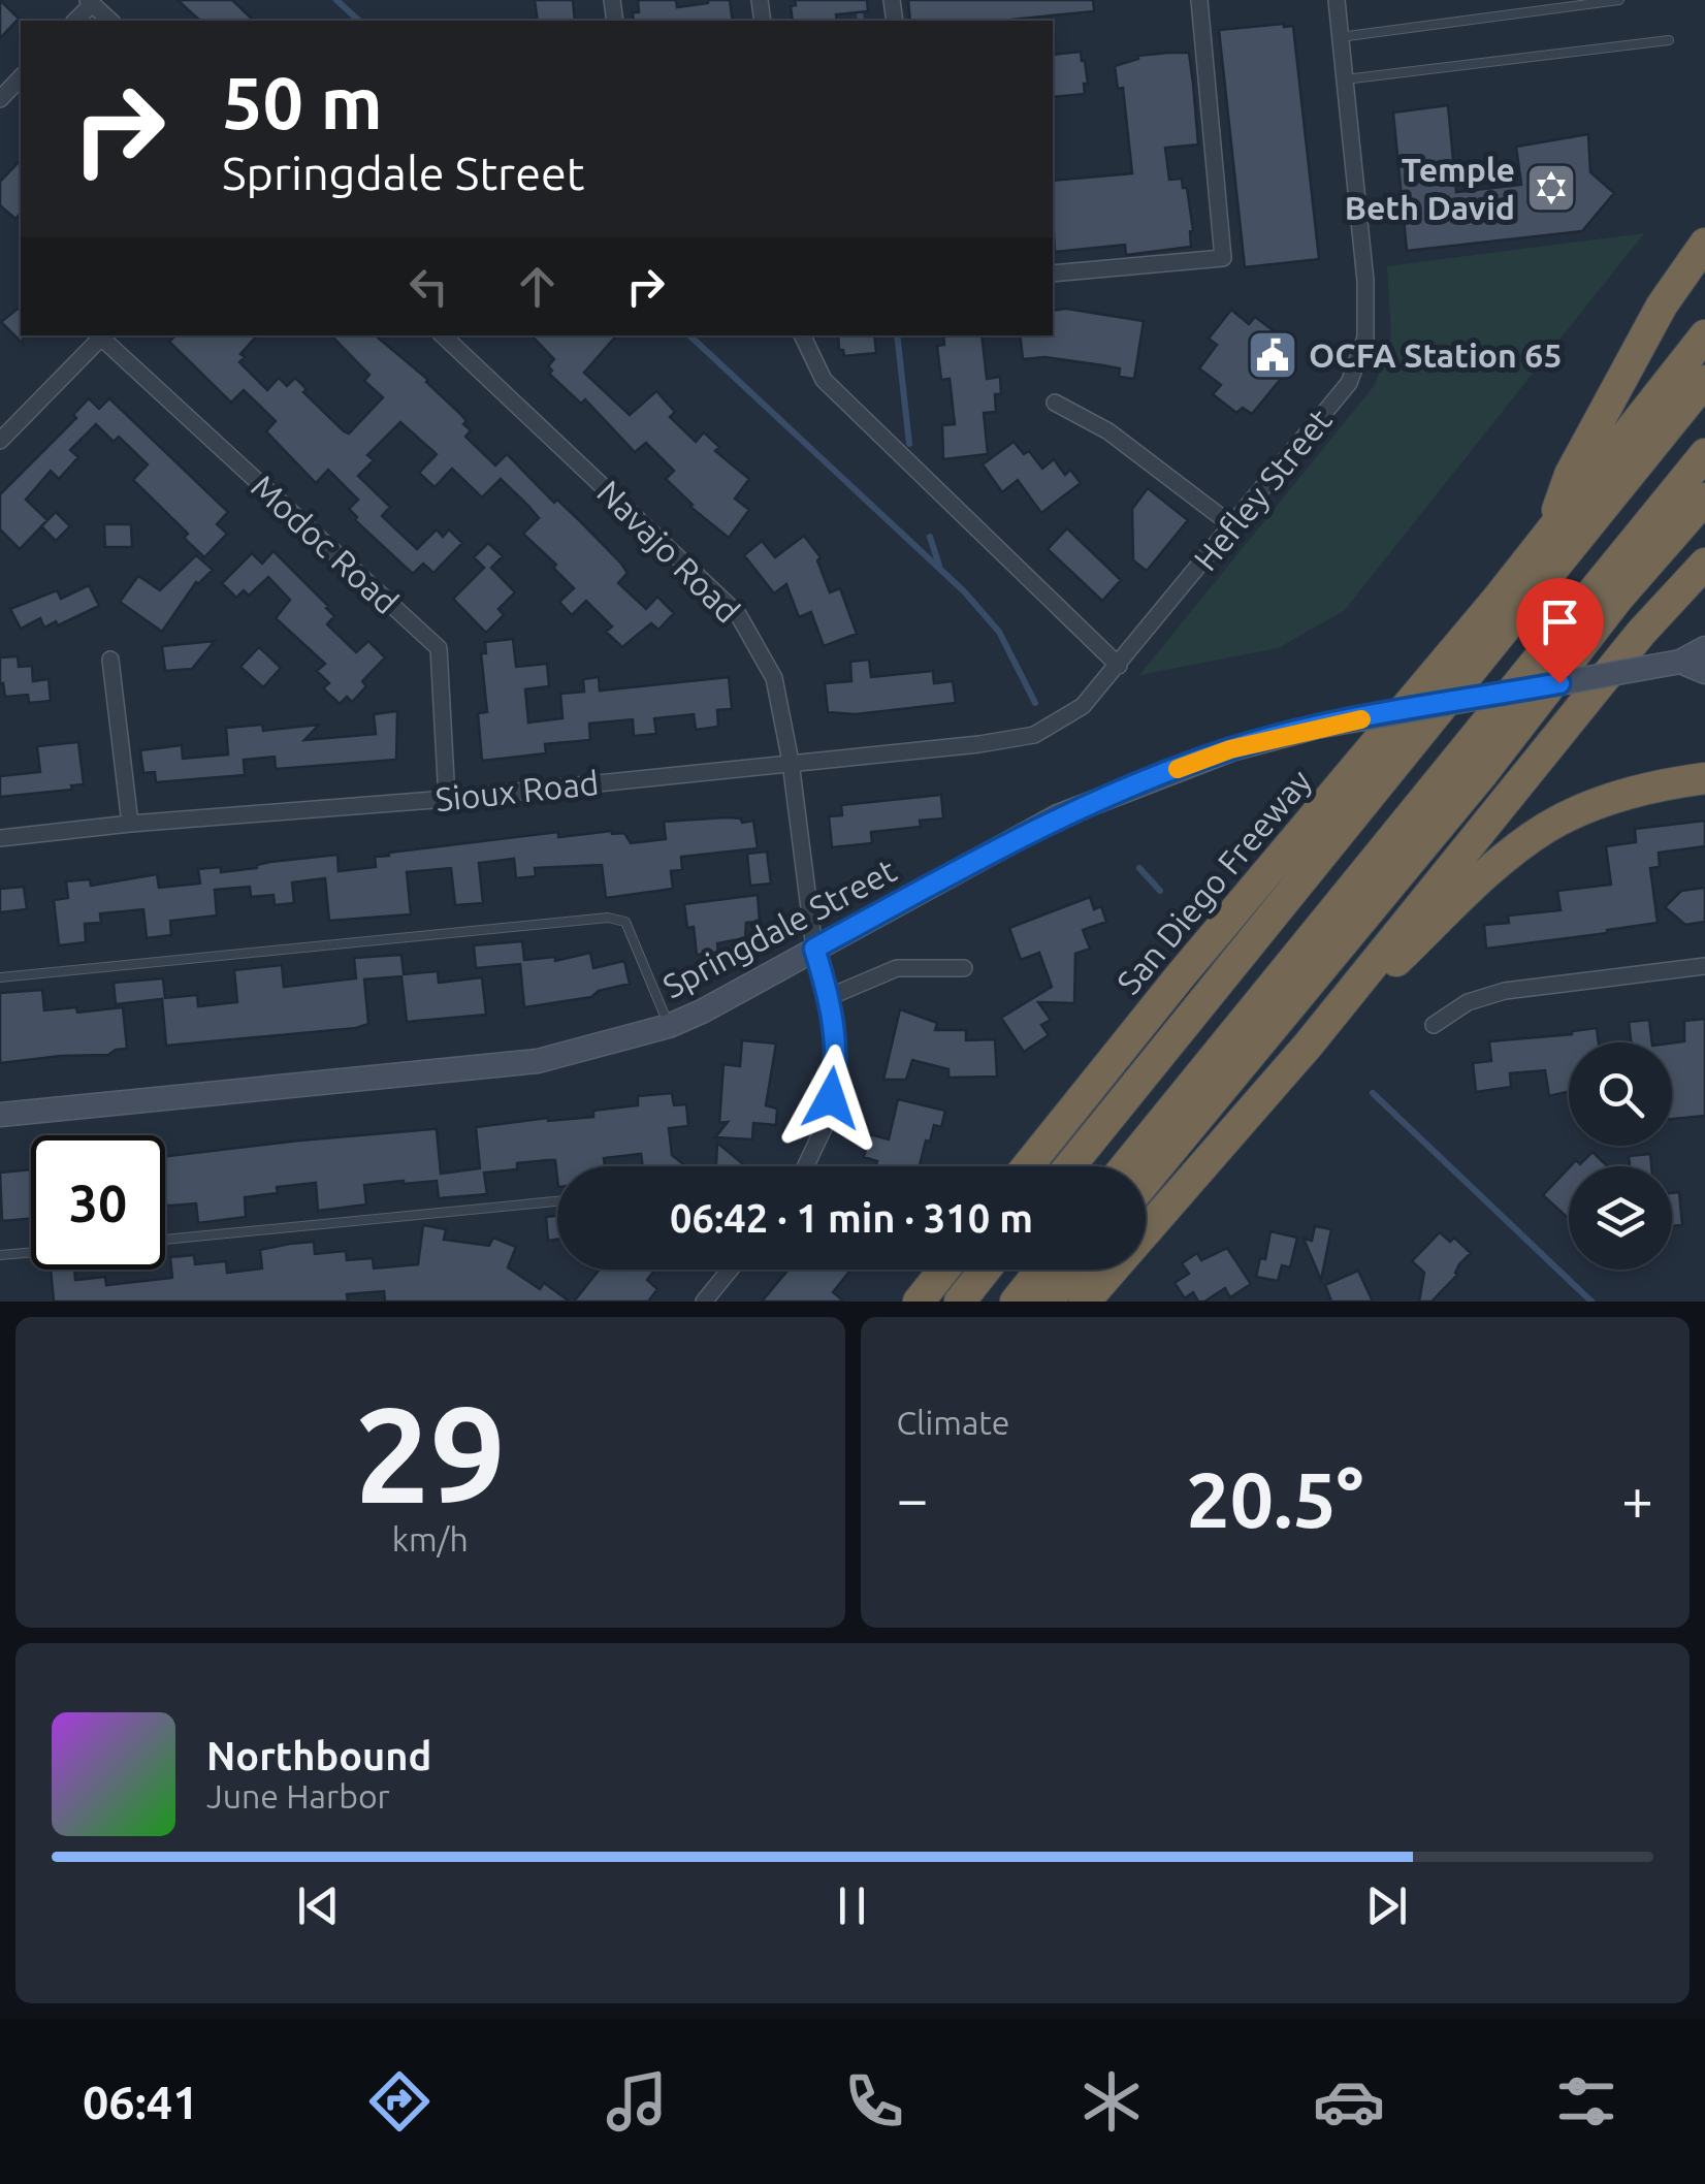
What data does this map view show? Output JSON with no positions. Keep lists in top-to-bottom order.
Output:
{
  "streets": {
    "highway": ["San Diego Freeway"],
    "main road": ["Springdale Street"],
    "street": [
      "Hefley Street",
      "Modoc Road",
      "Navajo Road",
      "Sioux Road"
    ]
  },
  "crossings": [
    ["Hefley Street", "Sioux Road"],
    ["Modoc Road", "Sioux Road"],
    ["Navajo Road", "Sioux Road"],
    ["Navajo Road", "Springdale Street"]
  ],
  "places": {
    "synagogue": ["Temple Beth David"],
    "public building": ["OCFA Station 65"]
  },
  "page": {
    "turn": ["50 m", "Springdale Street"],
    "limit": "30",
    "trip": "06:42 · 1 min · 310 m",
    "tile": [
      ["29", "km/h"],
      "Climate"
    ],
    "heat": ["−", "20.5°", "+"],
    "song": ["Northbound", "June Harbor"],
    "tabs": "06:41"
  }
}
